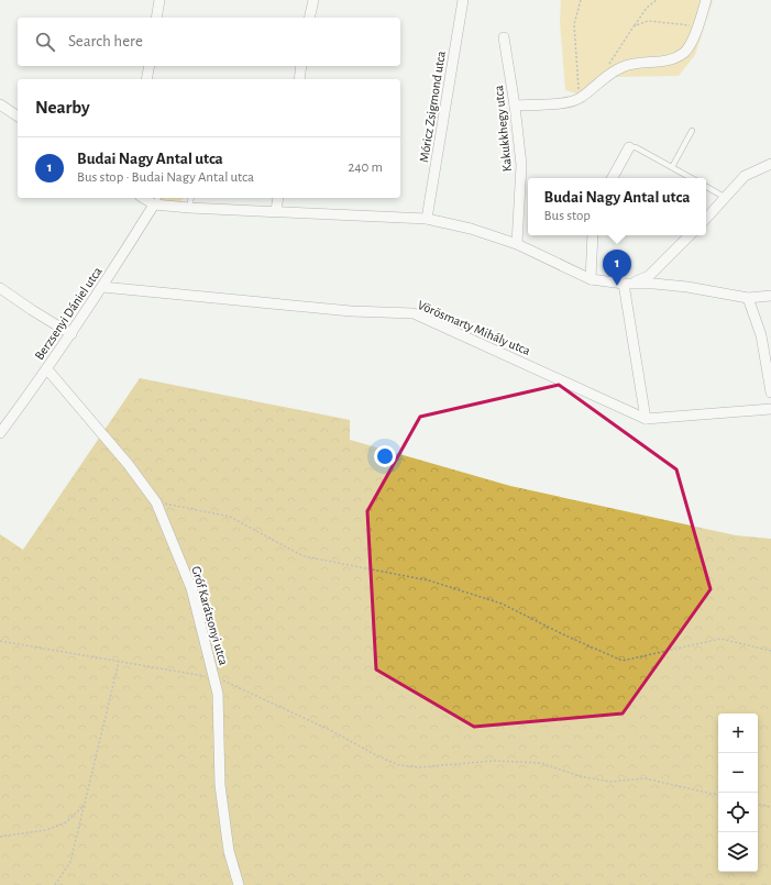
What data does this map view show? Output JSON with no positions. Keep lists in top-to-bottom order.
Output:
{
  "streets": {
    "street": [
      "Móricz Zsigmond utca",
      "Kakukkhegy utca",
      "Berzsenyi Dániel utca",
      "Vörösmarty Mihály utca",
      "Gróf Karátsonyi utca"
    ]
  },
  "crossings": [
    ["Berzsenyi Dániel utca", "Vörösmarty Mihály utca"],
    ["Berzsenyi Dániel utca", "Gróf Karátsonyi utca"]
  ],
  "page": {
    "search": "Search here",
    "heading": "Nearby",
    "list": [
      {
        "mark": "1",
        "name": "Budai Nagy Antal utca",
        "note": "Bus stop · Budai Nagy Antal utca",
        "value": "240 m"
      }
    ],
    "popup": ["Budai Nagy Antal utca", "Bus stop"],
    "pins": "1",
    "map_buttons": ["+", "−"]
  }
}
